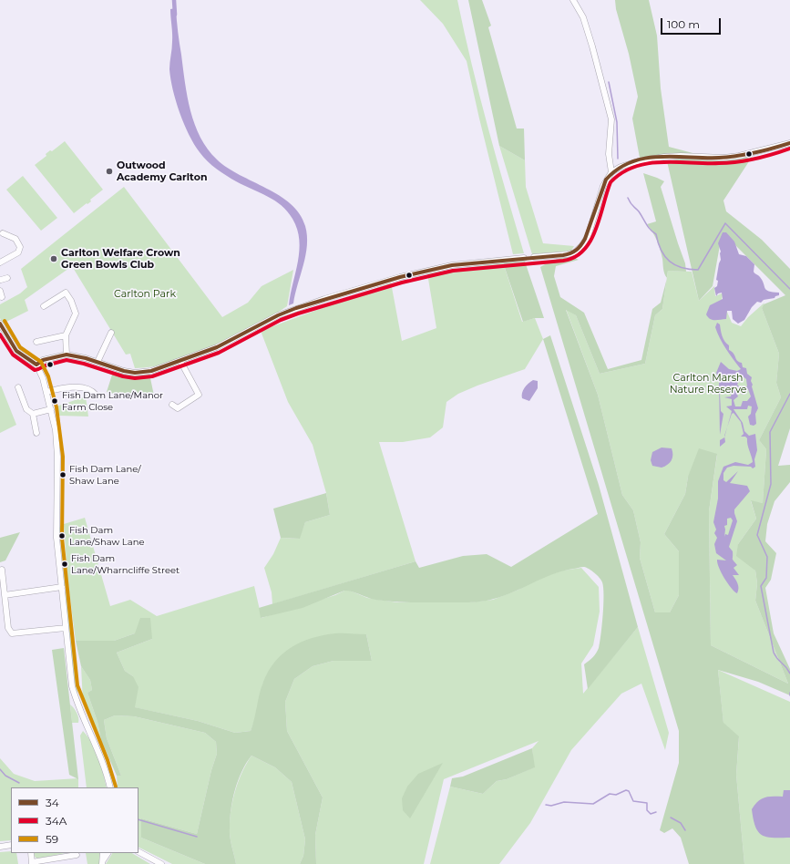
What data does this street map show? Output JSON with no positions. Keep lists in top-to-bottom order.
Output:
{
  "parks": ["Carlton Park", "Carlton Marsh Nature Reserve"],
  "places": [
    "Outwood Academy Carlton",
    "Carlton Welfare Crown Green Bowls Club",
    "Fish Dam Lane/Manor Farm Close",
    "Fish Dam Lane/ Shaw Lane",
    "Fish Dam Lane/Shaw Lane",
    "Fish Dam Lane/Wharncliffe Street"
  ],
  "lines": ["transit line 34", "transit line 34A", "transit line 59"],
  "legend": ["34", "34A", "59"],
  "scale_bar": "100 m"
}
